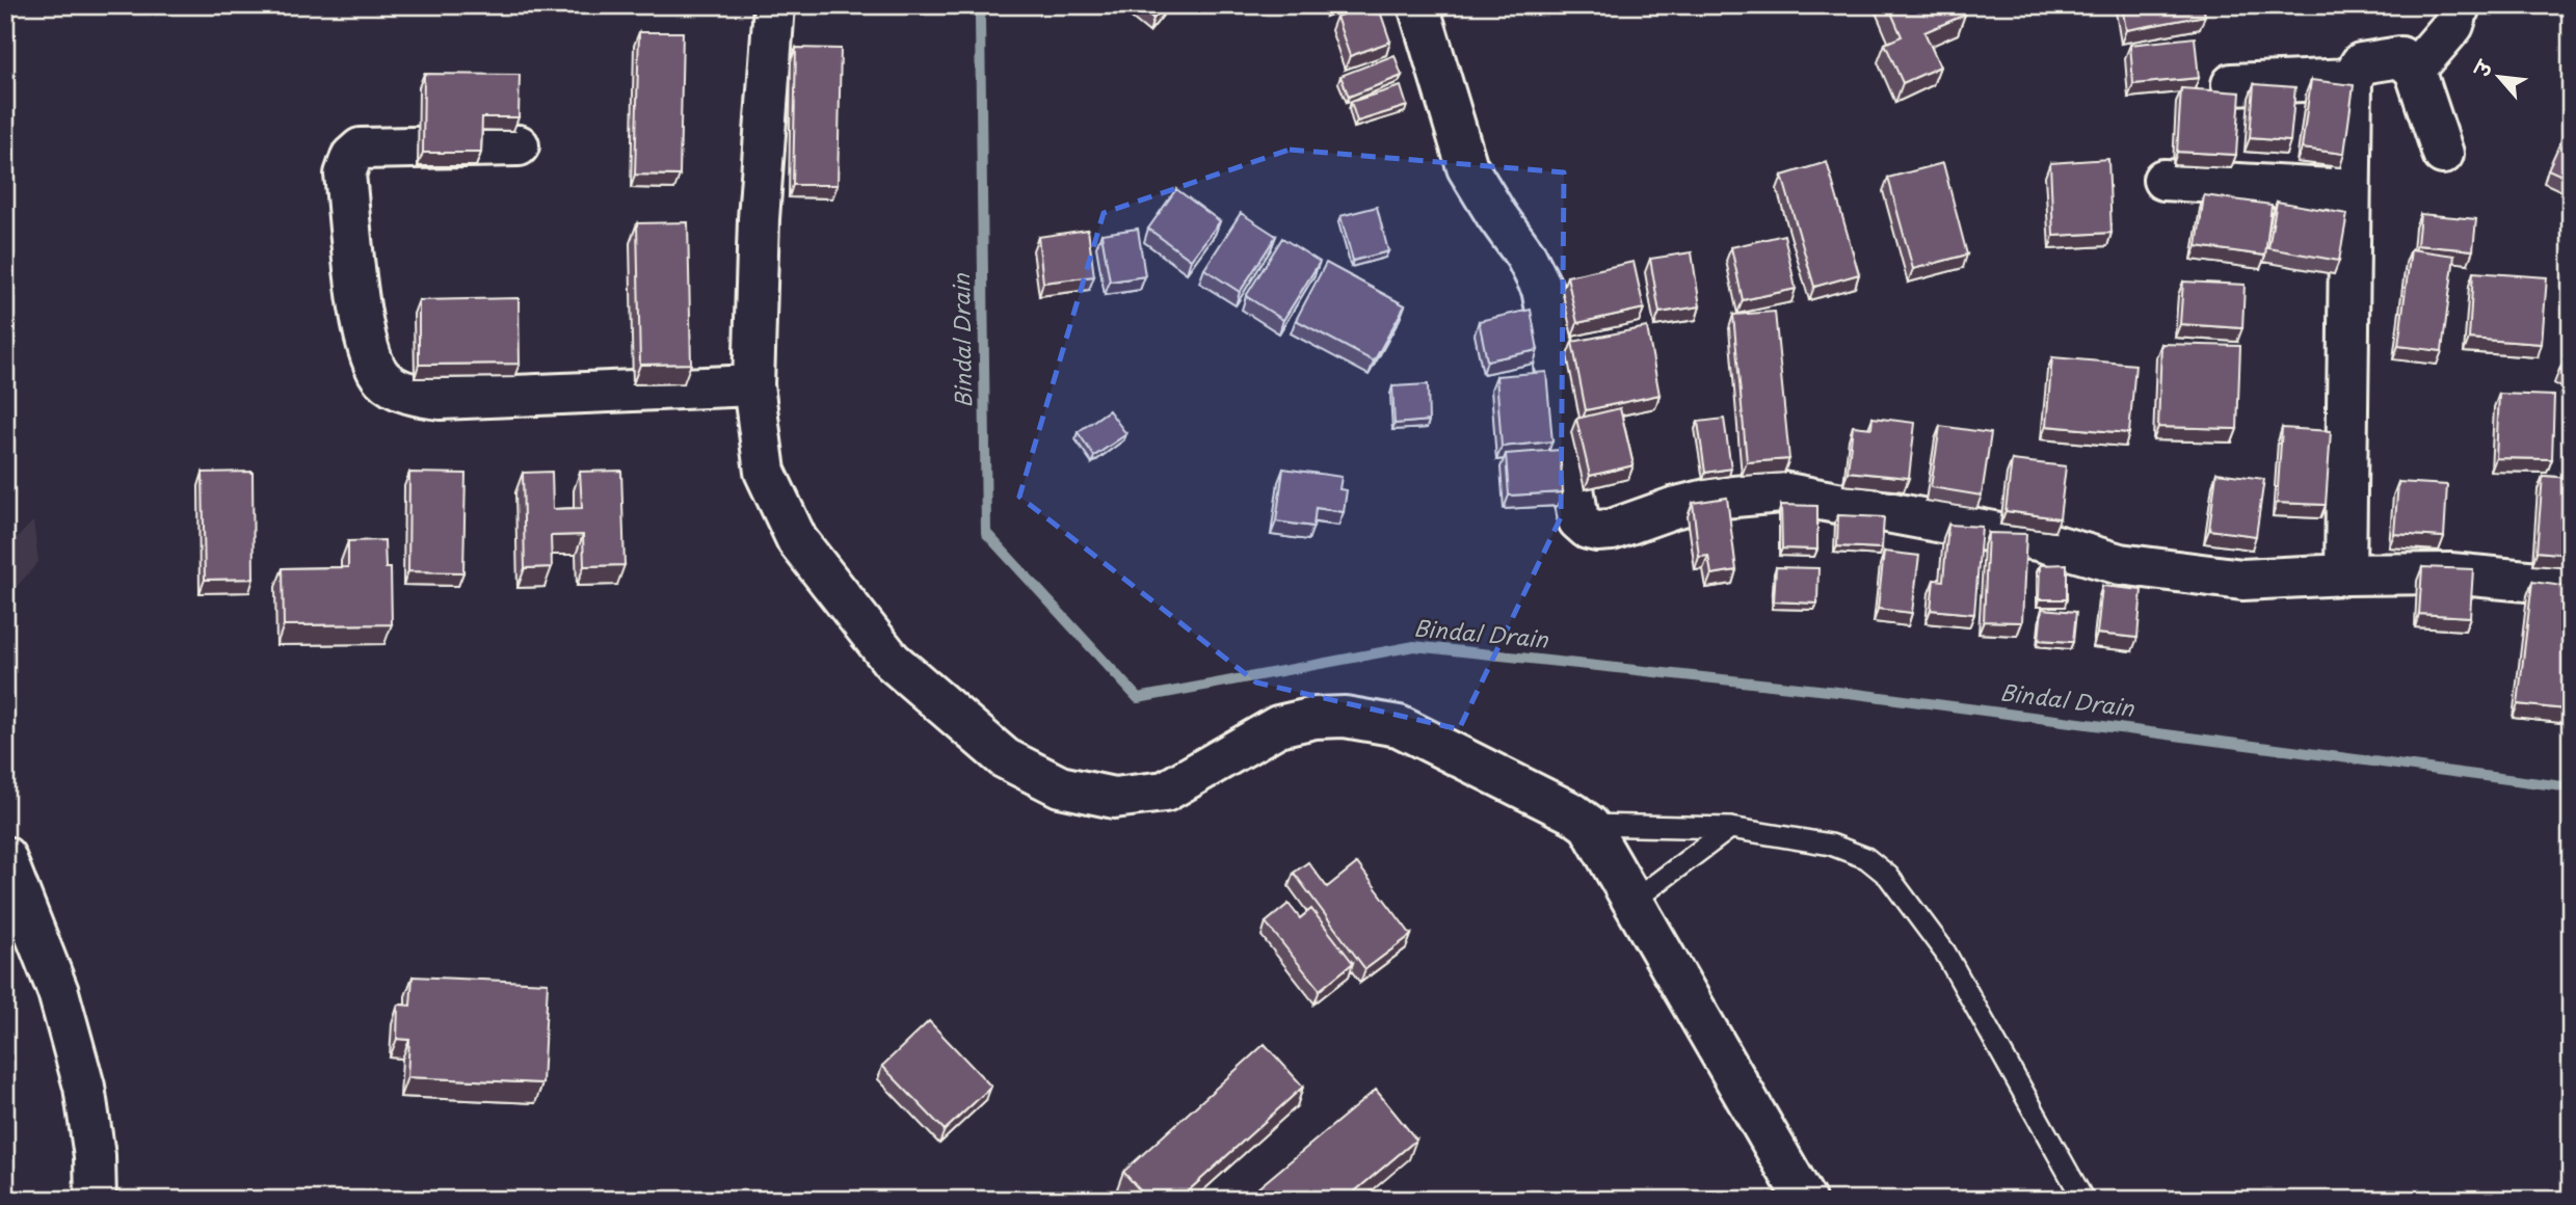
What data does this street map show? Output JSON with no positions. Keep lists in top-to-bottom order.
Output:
{
  "water": ["Bindal Drain"],
  "north": "top left"
}
